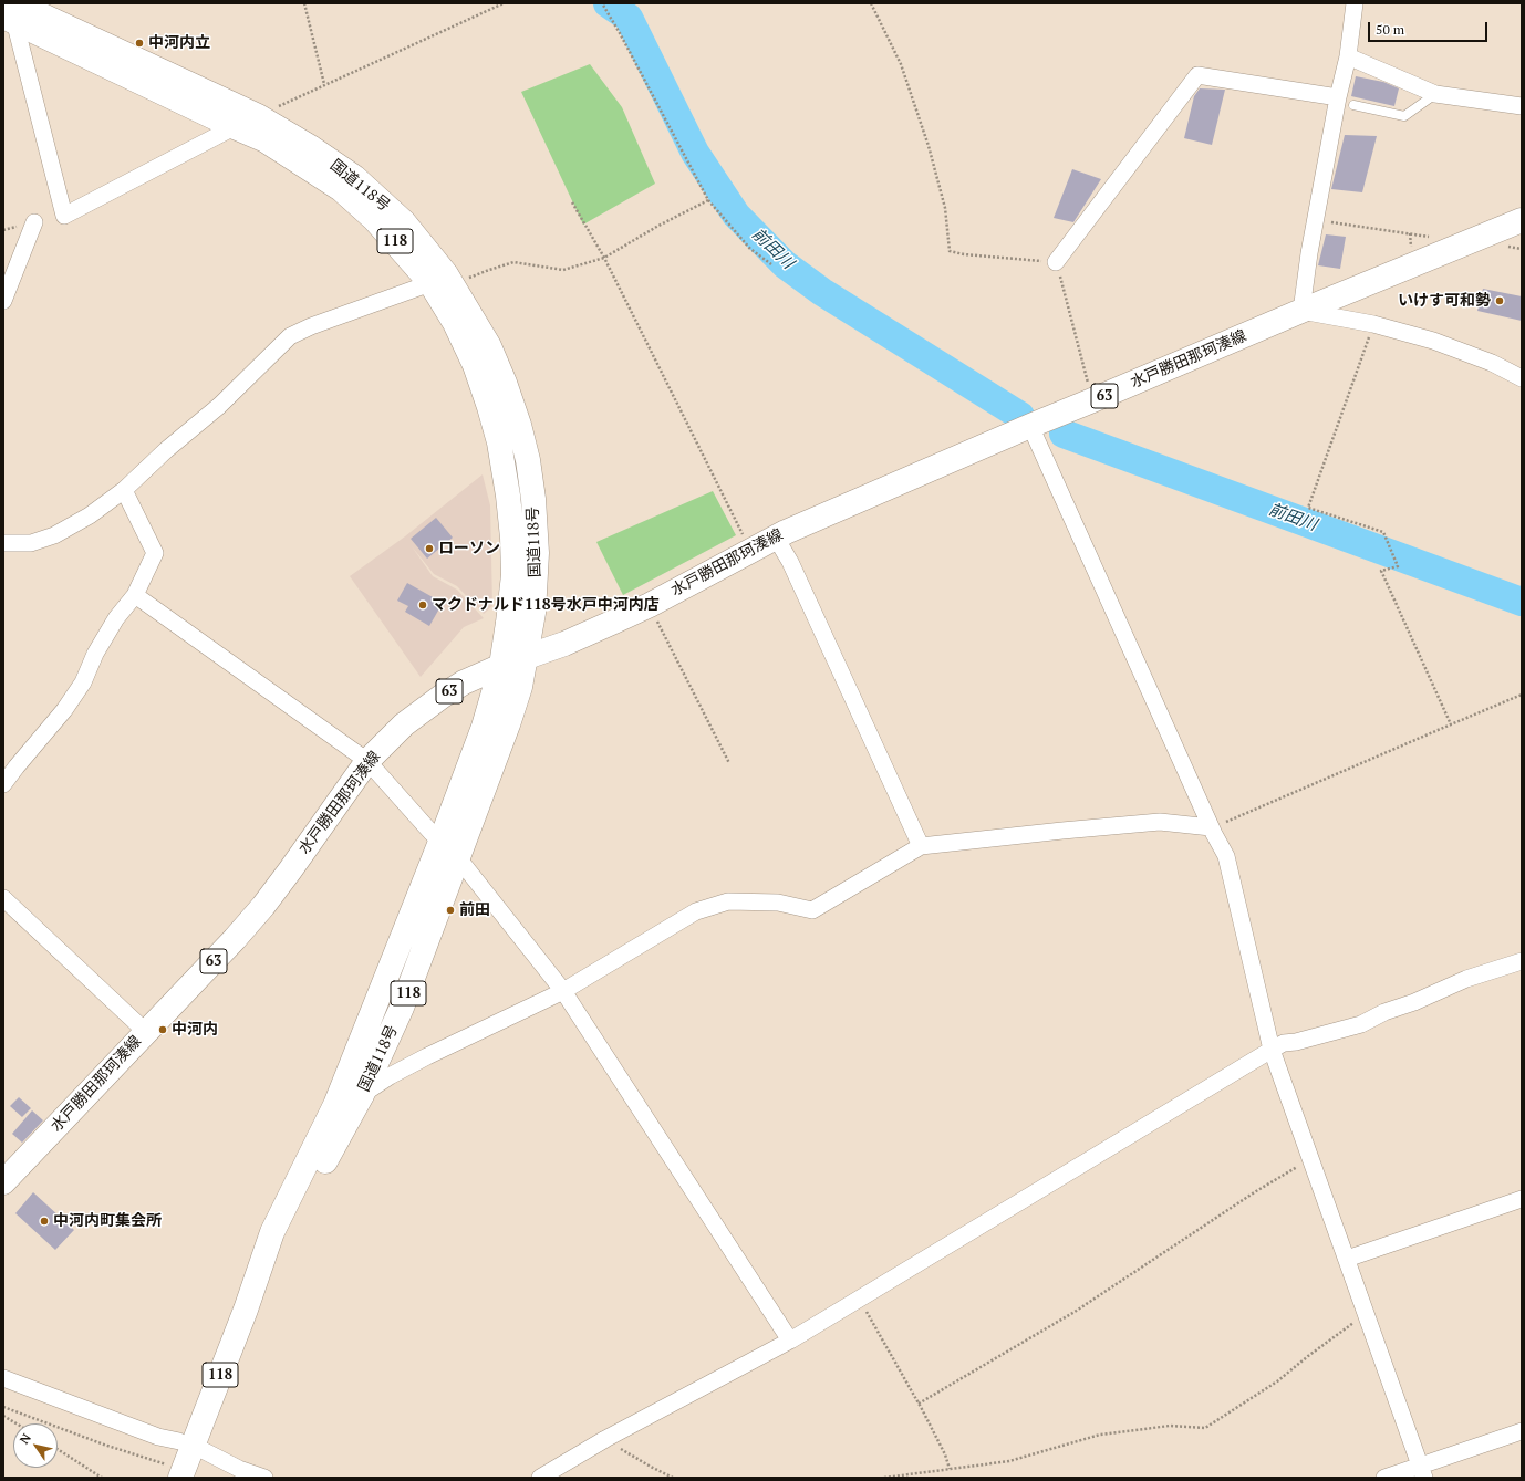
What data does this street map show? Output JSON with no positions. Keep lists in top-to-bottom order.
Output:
{
  "streets": {
    "main road": [
      "国道118号",
      "118",
      "水戸勝田那珂湊線",
      "63"
    ]
  },
  "crossings": [
    ["国道118号", "水戸勝田那珂湊線"]
  ],
  "water": ["前田川"],
  "places": [
    "中河内立",
    "いけす可和勢",
    "ローソン",
    "マクドナルド118号水戸中河内店",
    "前田",
    "中河内",
    "中河内町集会所"
  ],
  "scale_bar": "50 m",
  "north": "top left"
}
